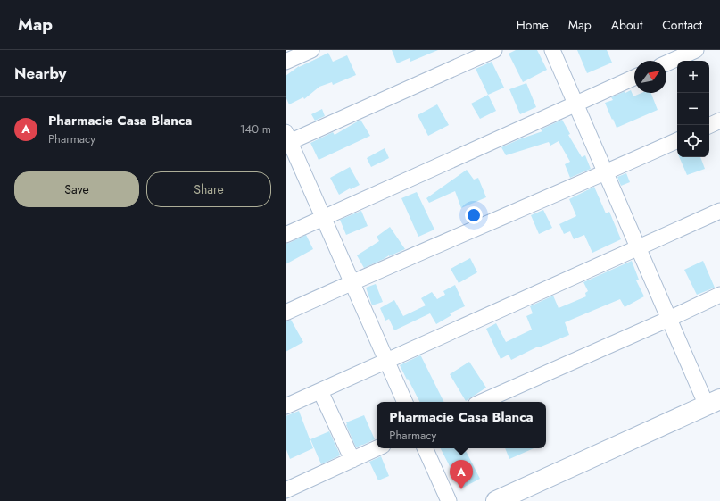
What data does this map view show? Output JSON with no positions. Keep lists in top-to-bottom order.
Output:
{
  "north": "top right",
  "page": {
    "header": "Map",
    "nav": [
      "Home",
      "Map",
      "About",
      "Contact"
    ],
    "heading": "Nearby",
    "map_buttons": ["+", "−"],
    "list": [
      {
        "mark": "A",
        "name": "Pharmacie Casa Blanca",
        "note": "Pharmacy",
        "value": "140 m"
      }
    ],
    "buttons": ["Save", "Share"],
    "popup": ["Pharmacie Casa Blanca", "Pharmacy"],
    "pins": "A"
  }
}
